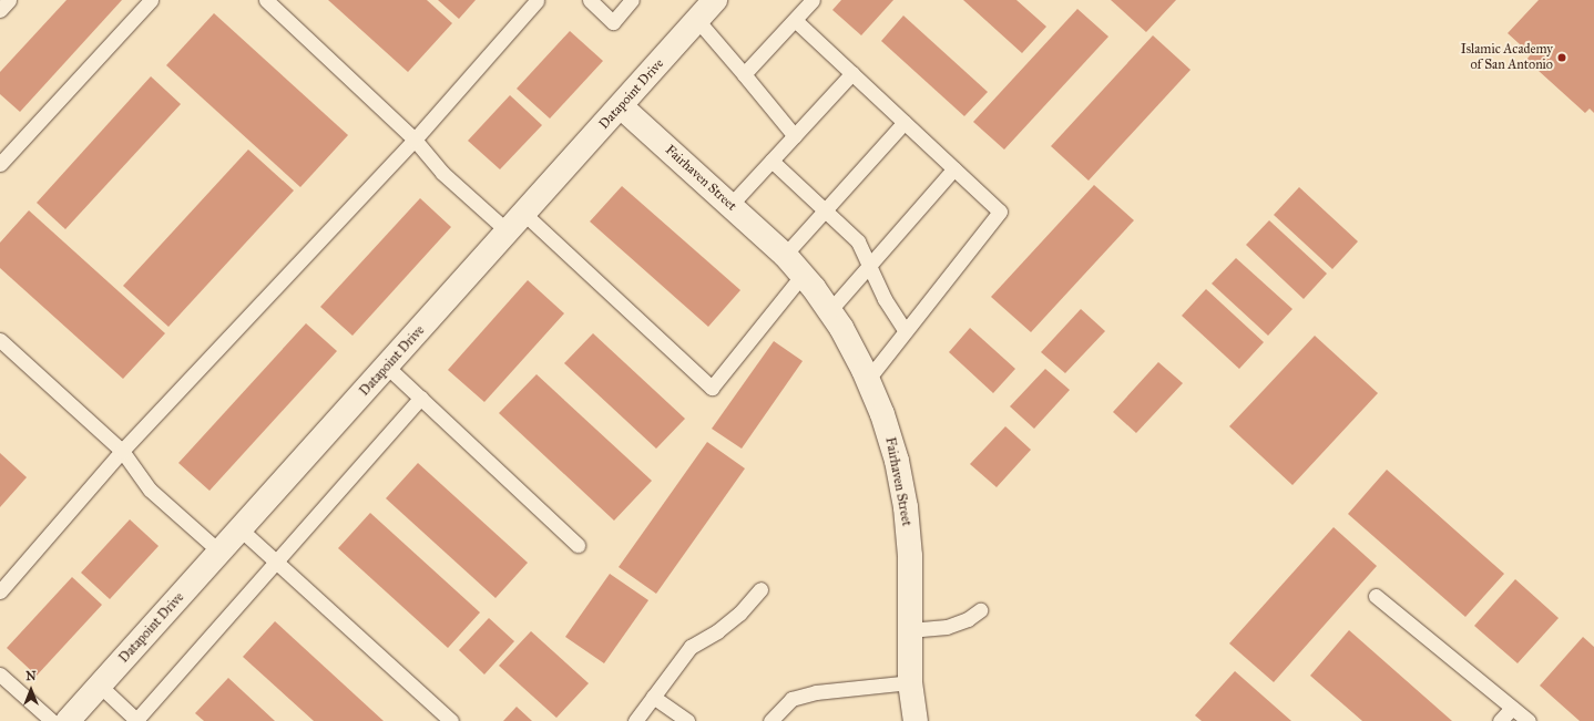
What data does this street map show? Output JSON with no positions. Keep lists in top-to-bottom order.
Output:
{
  "streets": {
    "street": ["Datapoint Drive", "Fairhaven Street"]
  },
  "crossings": [
    ["Datapoint Drive", "Fairhaven Street"]
  ],
  "places": ["Islamic Academy of San Antonio"],
  "north": "top"
}
